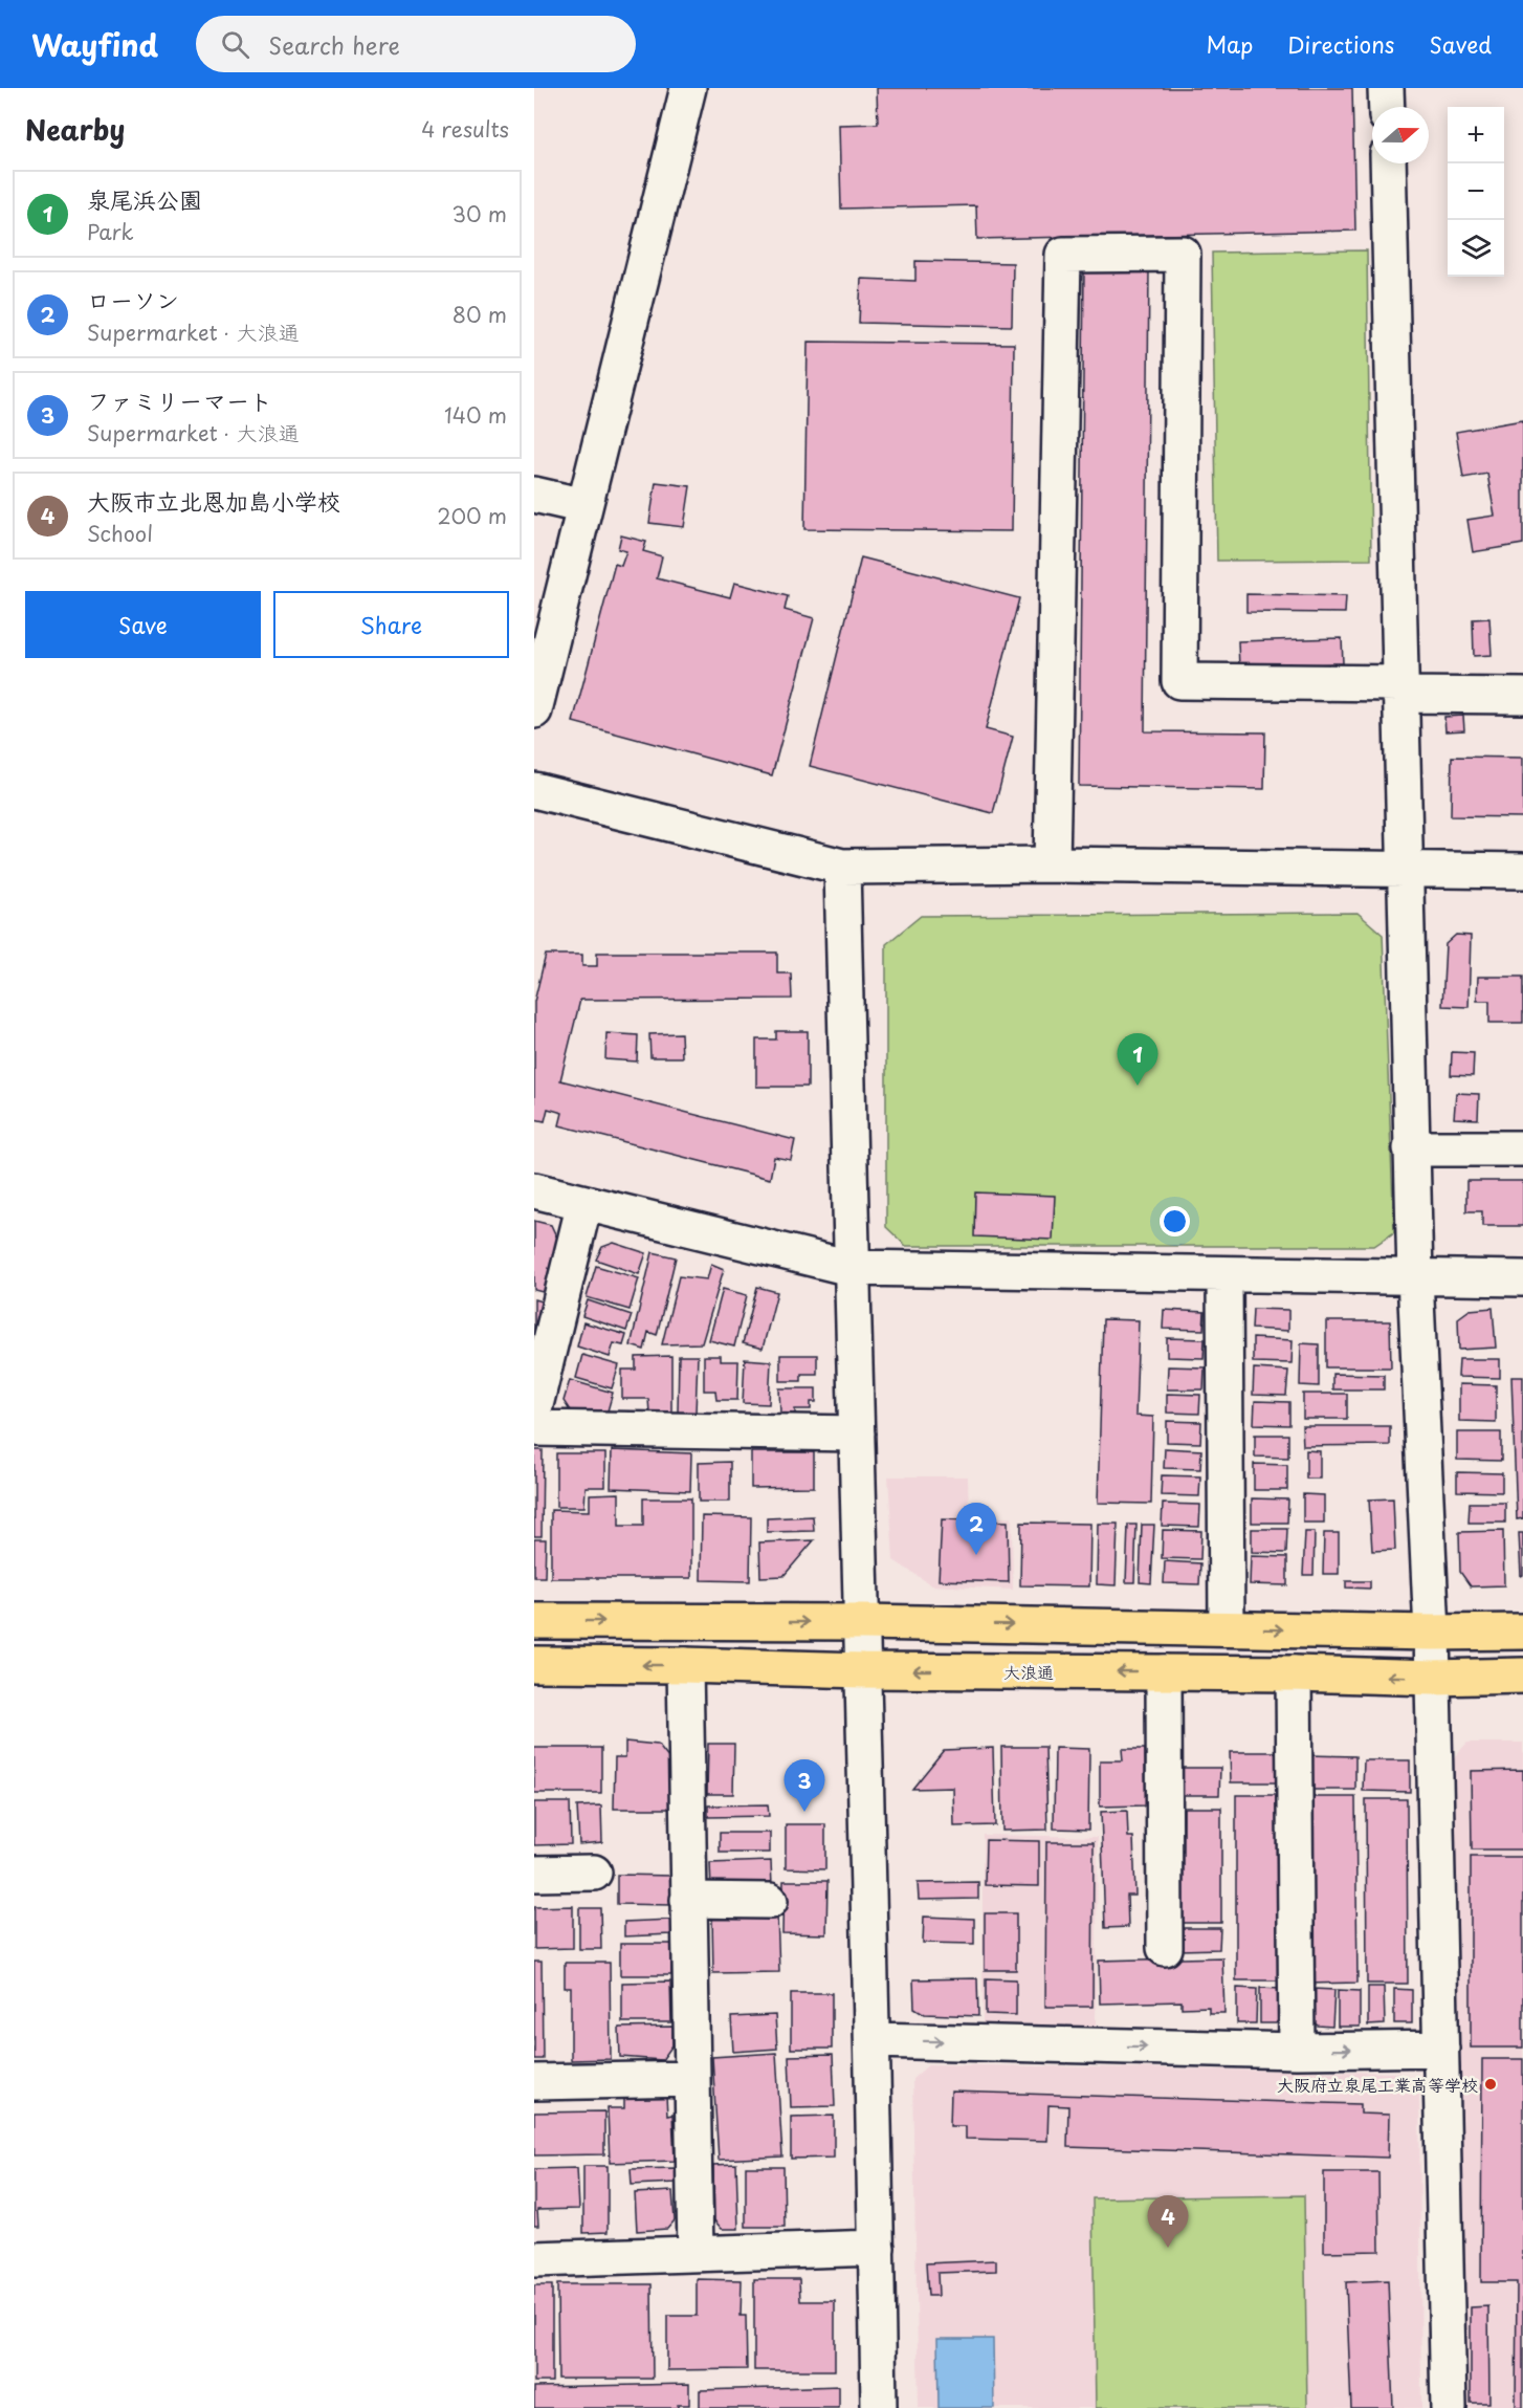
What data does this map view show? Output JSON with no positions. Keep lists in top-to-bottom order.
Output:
{
  "streets": {
    "main road": ["大浪通"]
  },
  "places": ["大阪府立泉尾工業高等学校"],
  "north": "right",
  "page": {
    "header": "Wayfind",
    "search": "Search here",
    "nav": ["Map", "Directions", "Saved"],
    "heading": ["Nearby", "4 results"],
    "map_buttons": ["+", "−"],
    "list": [
      {
        "mark": "1",
        "name": "泉尾浜公園",
        "note": "Park",
        "value": "30 m"
      },
      {
        "mark": "2",
        "name": "ローソン",
        "note": "Supermarket · 大浪通",
        "value": "80 m"
      },
      {
        "mark": "3",
        "name": "ファミリーマート",
        "note": "Supermarket · 大浪通",
        "value": "140 m"
      },
      {
        "mark": "4",
        "name": "大阪市立北恩加島小学校",
        "note": "School",
        "value": "200 m"
      }
    ],
    "buttons": ["Save", "Share"],
    "pins": [
      "1",
      "2",
      "3",
      "4"
    ]
  }
}
